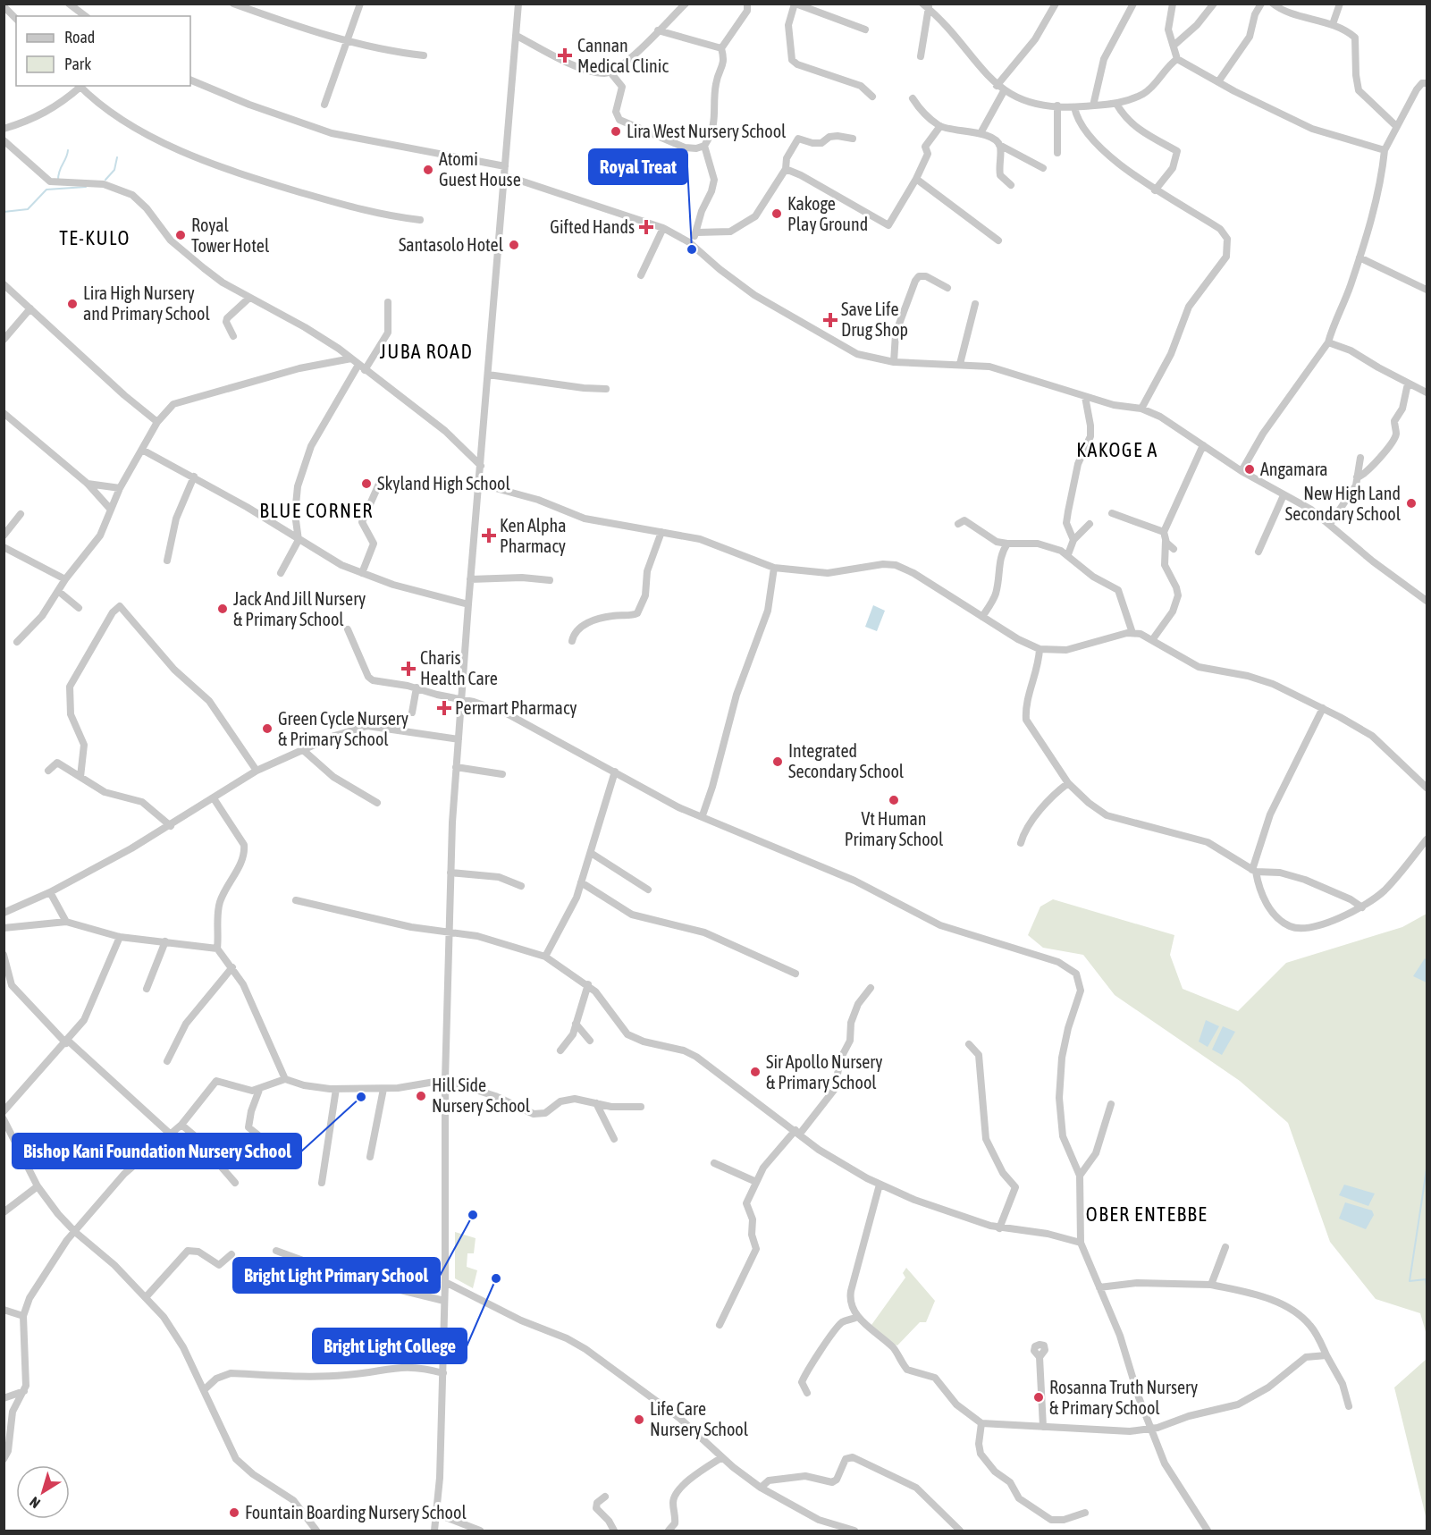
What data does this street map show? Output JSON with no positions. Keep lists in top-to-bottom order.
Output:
{
  "districts": [
    "TE-KULO",
    "JUBA ROAD",
    "KAKOGE A",
    "BLUE CORNER",
    "OBER ENTEBBE"
  ],
  "places": {
    "health": [
      "Cannan Medical Clinic",
      "Gifted Hands",
      "Save Life Drug Shop",
      "Ken Alpha Pharmacy",
      "Charis Health Care",
      "Permart Pharmacy"
    ],
    "other": [
      "Lira West Nursery School",
      "Atomi Guest House",
      "Kakoge Play Ground",
      "Royal Tower Hotel",
      "Santasolo Hotel",
      "Royal Treat",
      "Lira High Nursery and Primary School",
      "Angamara",
      "Skyland High School",
      "New High Land Secondary School",
      "Jack And Jill Nursery & Primary School",
      "Green Cycle Nursery & Primary School",
      "Integrated Secondary School",
      "Vt Human Primary School",
      "Sir Apollo Nursery & Primary School",
      "Hill Side Nursery School",
      "Bishop Kani Foundation Nursery School",
      "Bright Light Primary School",
      "Bright Light College",
      "Rosanna Truth Nursery & Primary School",
      "Life Care Nursery School",
      "Fountain Boarding Nursery School"
    ]
  },
  "legend": ["Road", "Park"],
  "north": "bottom left"
}
